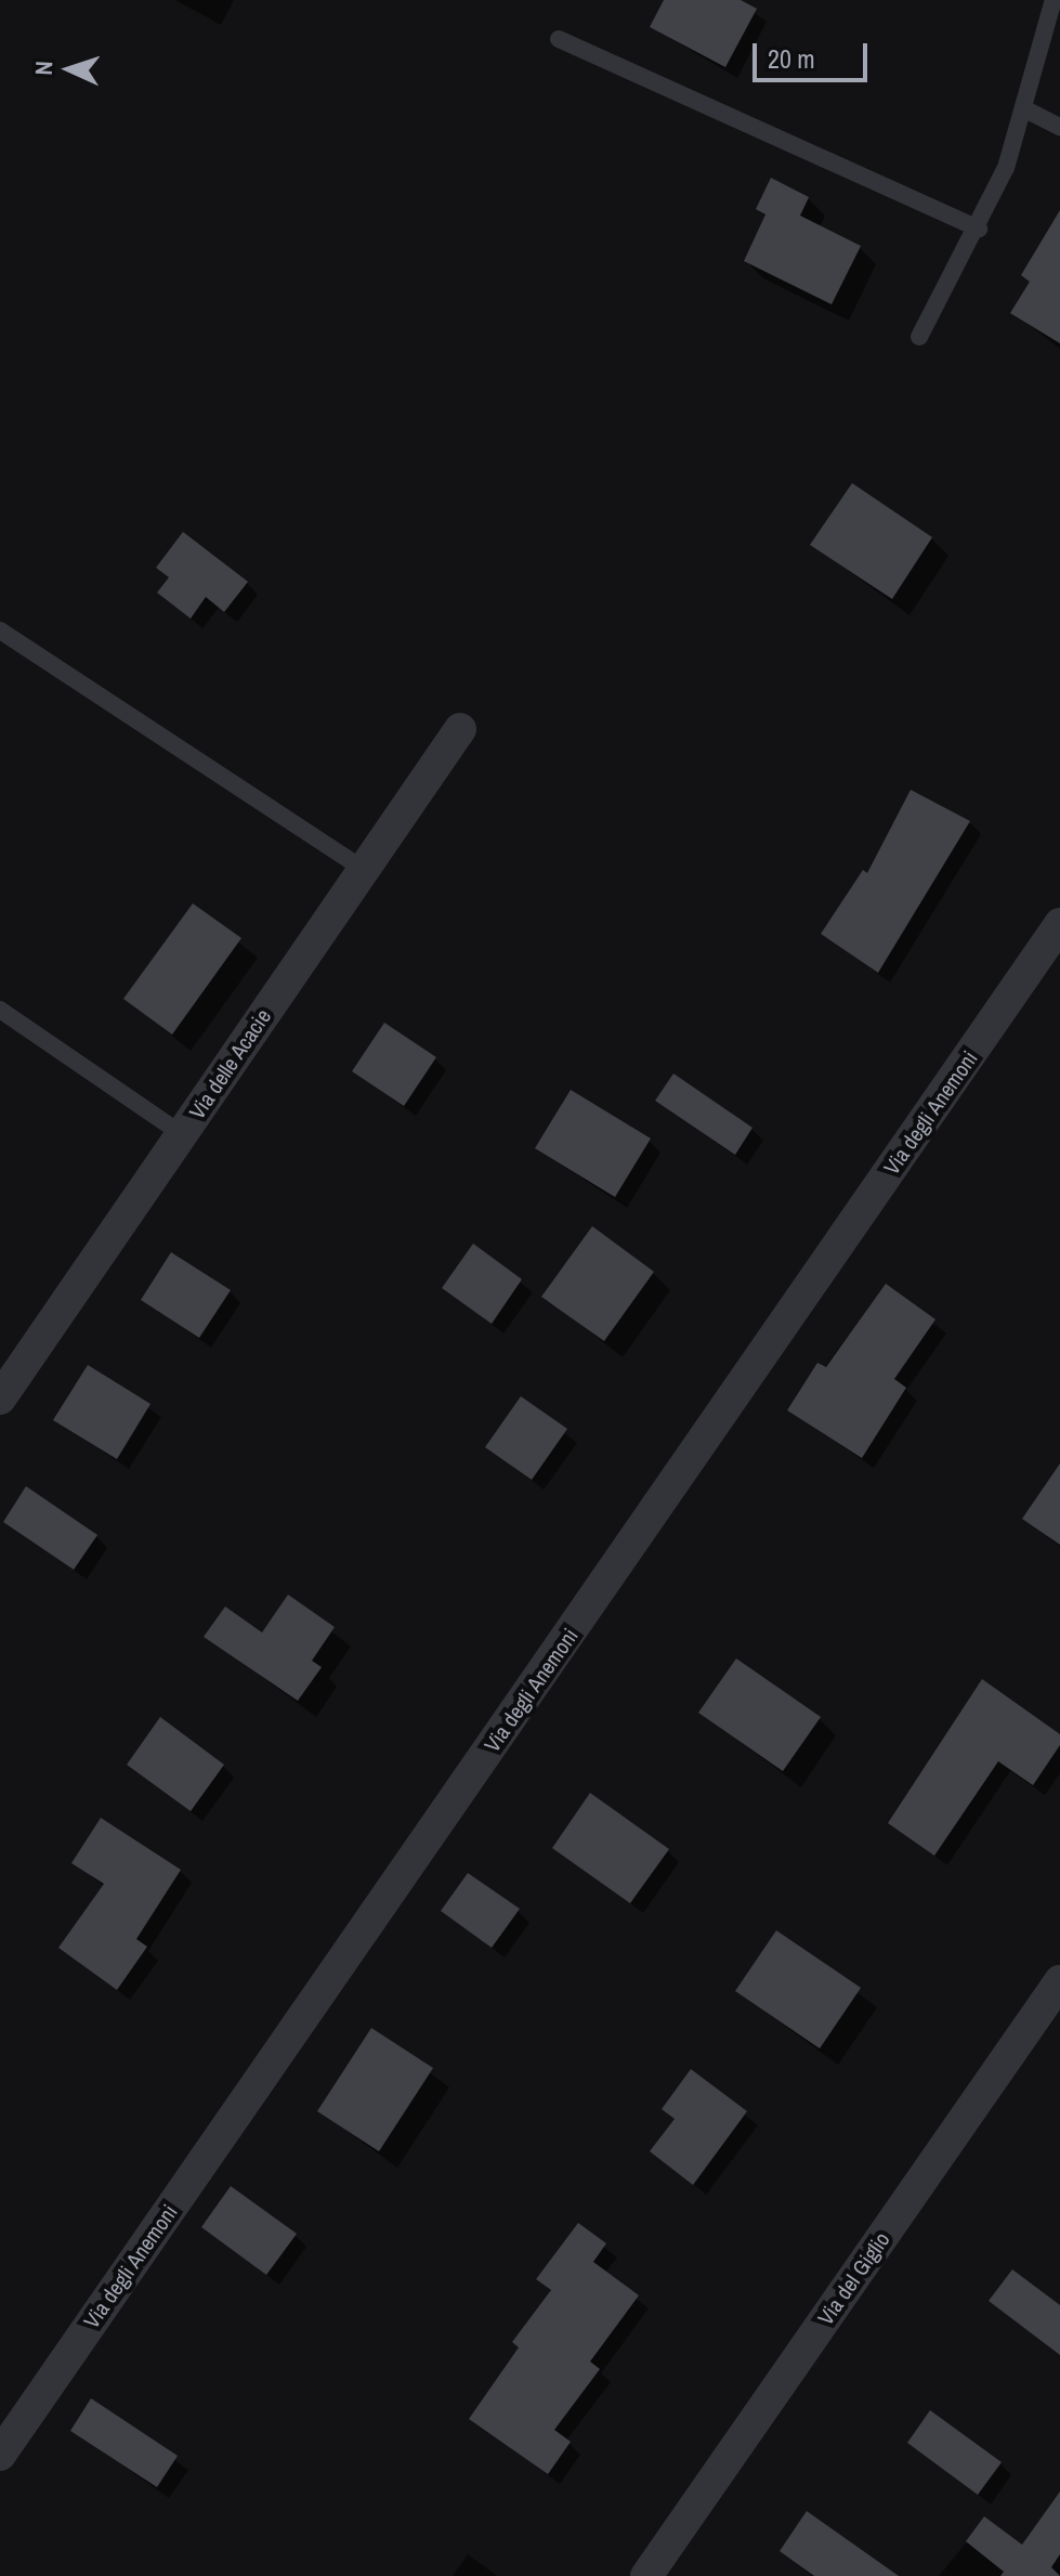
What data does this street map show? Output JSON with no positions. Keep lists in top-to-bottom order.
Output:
{
  "streets": {
    "street": ["Via delle Acacie", "Via degli Anemoni", "Via del Giglio"]
  },
  "scale_bar": "20 m",
  "north": "left"
}
